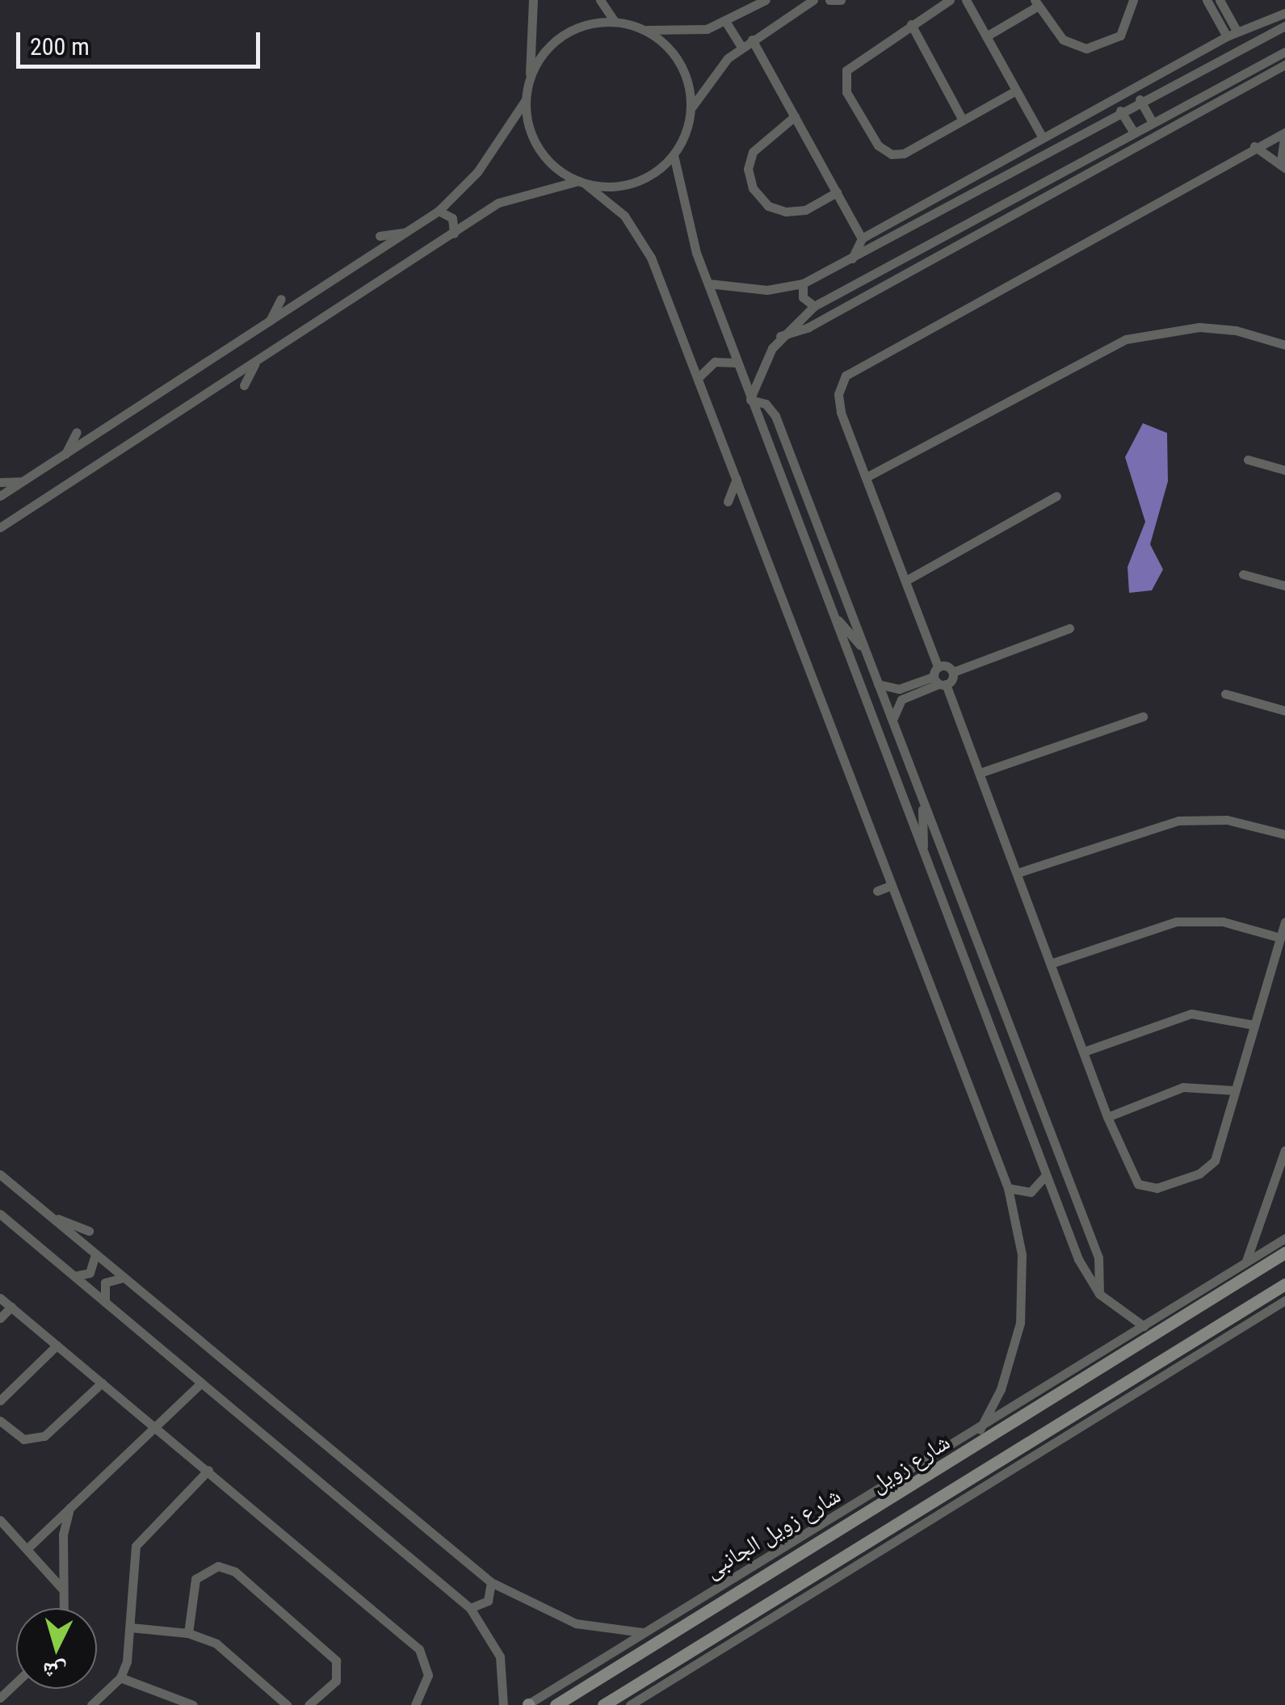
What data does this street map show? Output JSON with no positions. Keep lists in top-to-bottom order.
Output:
{
  "streets": {
    "main road": ["شارع زويل"],
    "street": ["شارع زويل الجانبى"]
  },
  "crossings": [
    ["شارع زويل", "شارع زويل الجانبى"]
  ],
  "scale_bar": "200 m",
  "north": "bottom"
}
